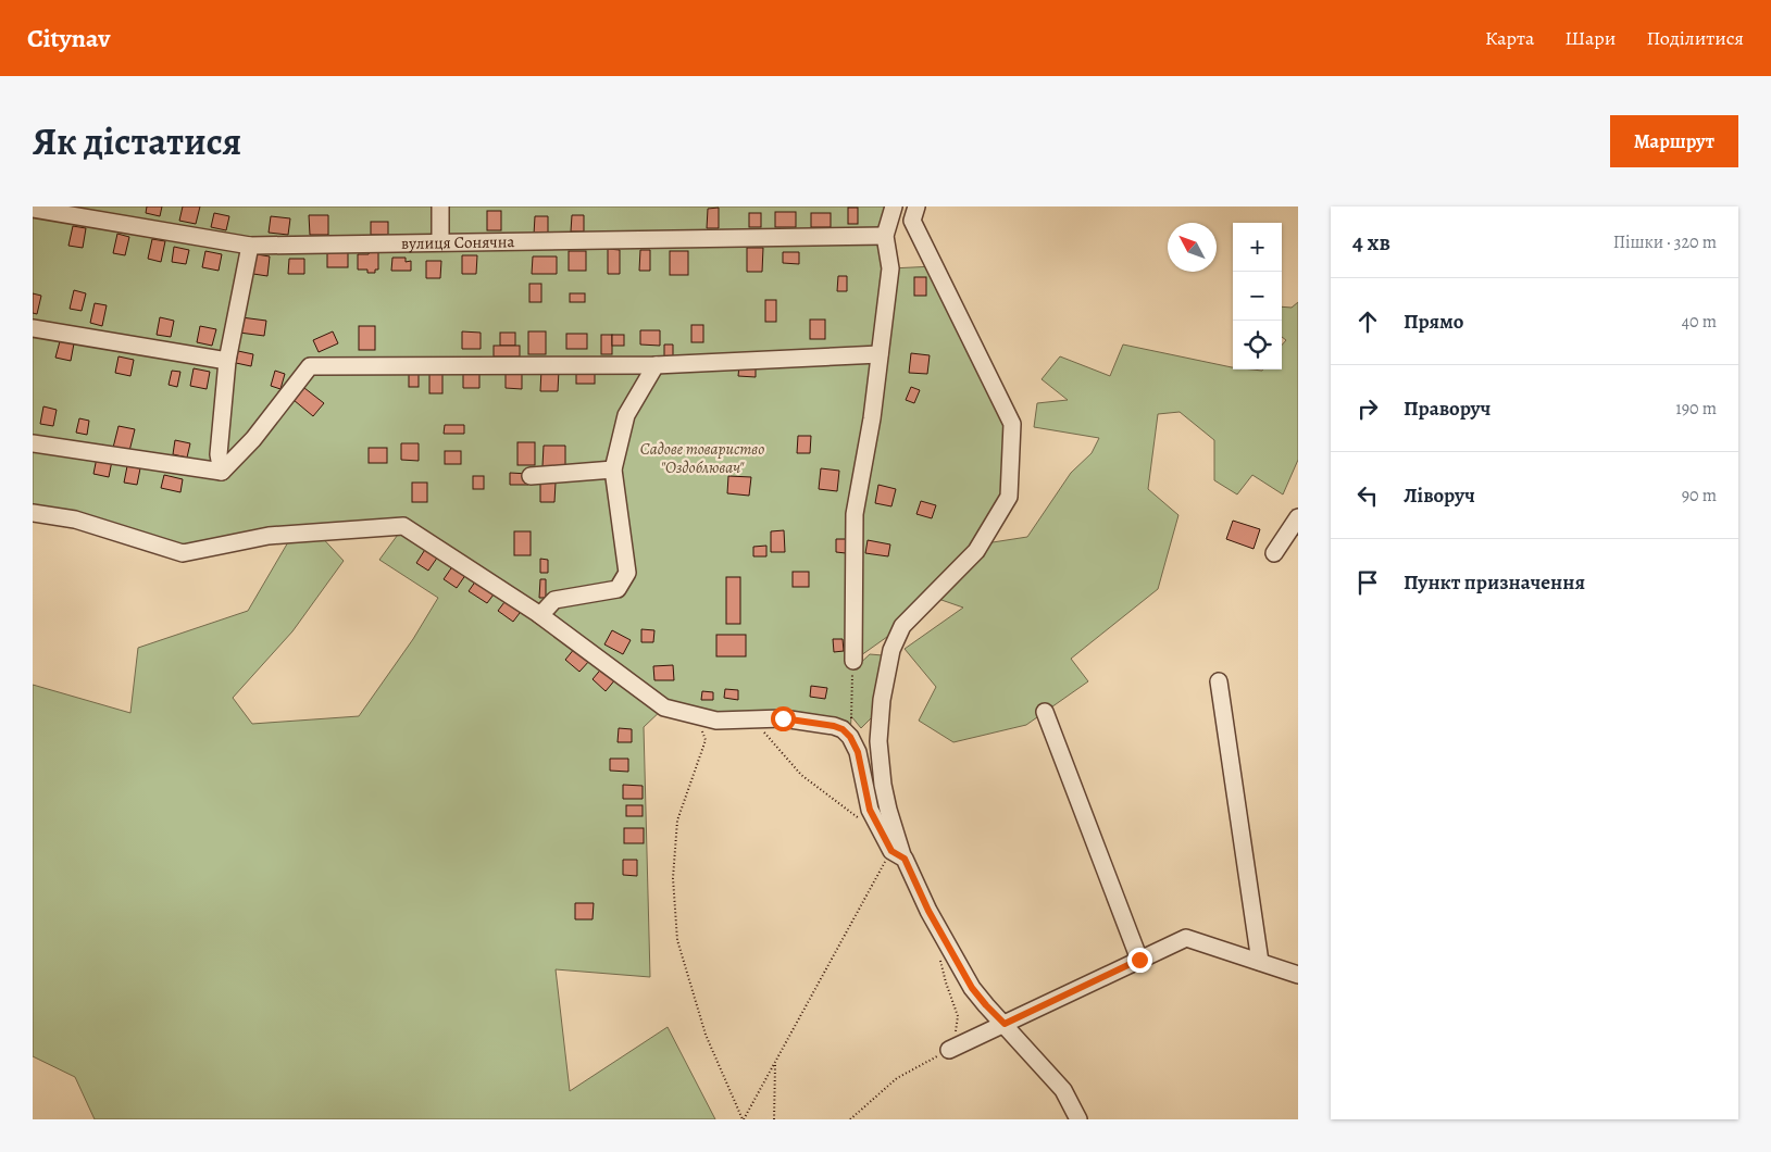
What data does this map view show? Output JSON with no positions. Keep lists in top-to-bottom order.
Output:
{
  "streets": {
    "street": ["вулиця Сонячна"]
  },
  "parks": ["Садове товариство \"Оздоблювач\""],
  "north": "top left",
  "page": {
    "header": "Citynav",
    "nav": ["Карта", "Шари", "Поділитися"],
    "title": "Як дістатися",
    "buttons": "Маршрут",
    "heading": ["4 хв", "Пішки · 320 m"],
    "map_buttons": ["+", "−"],
    "list": [
      ["Прямо", "40 m"],
      ["Праворуч", "190 m"],
      ["Ліворуч", "90 m"],
      "Пункт призначення"
    ]
  }
}
